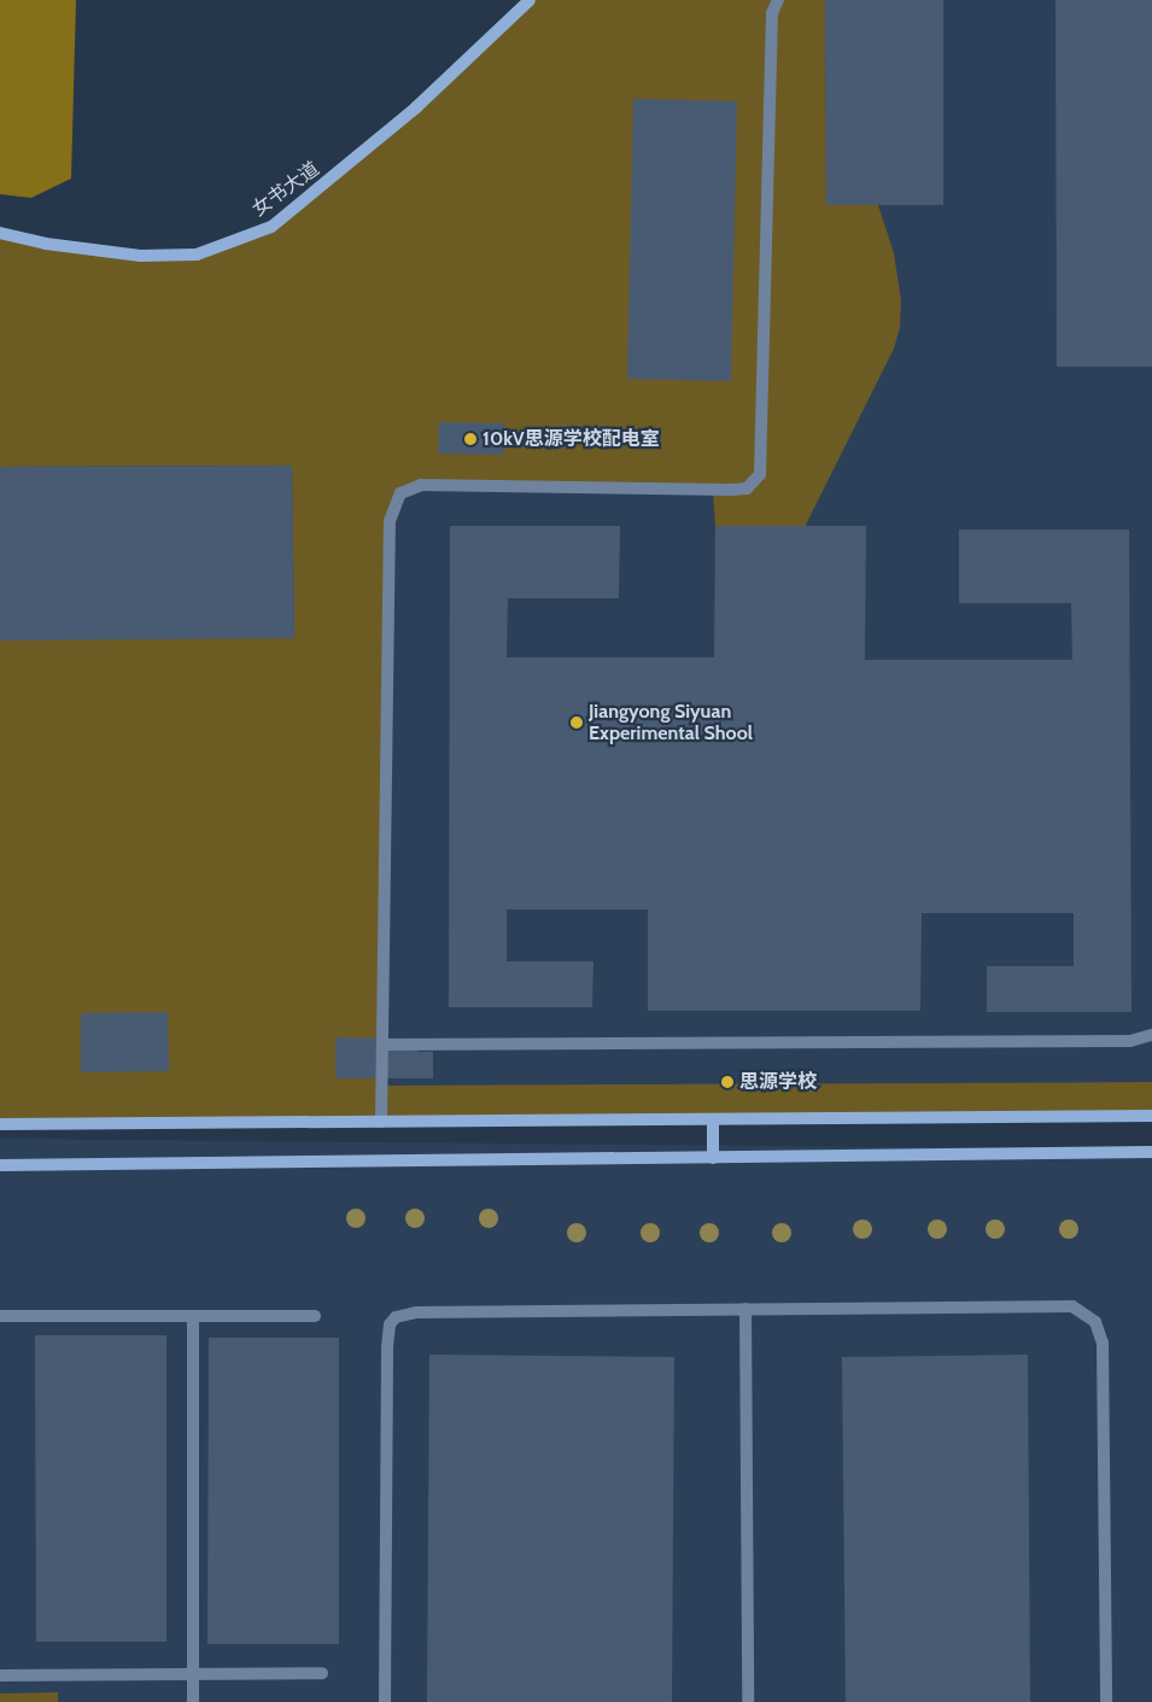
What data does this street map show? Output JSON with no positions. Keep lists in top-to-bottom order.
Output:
{
  "streets": {
    "main road": ["女书大道"]
  },
  "places": ["10kV思源学校配电室", "Jiangyong Siyuan Experimental Shool", "思源学校"]
}
